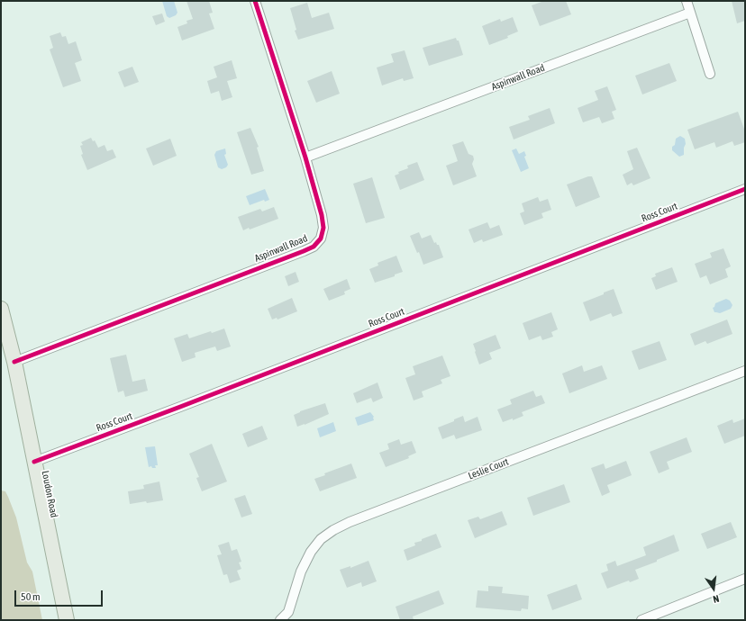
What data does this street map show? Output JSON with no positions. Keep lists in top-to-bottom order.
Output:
{
  "streets": {
    "main road": ["Loudon Road"],
    "street": ["Aspinwall Road", "Ross Court", "Leslie Court"]
  },
  "crossings": [
    ["Aspinwall Road", "Loudon Road"],
    ["Ross Court", "Loudon Road"]
  ],
  "scale_bar": "50 m",
  "north": "bottom"
}
